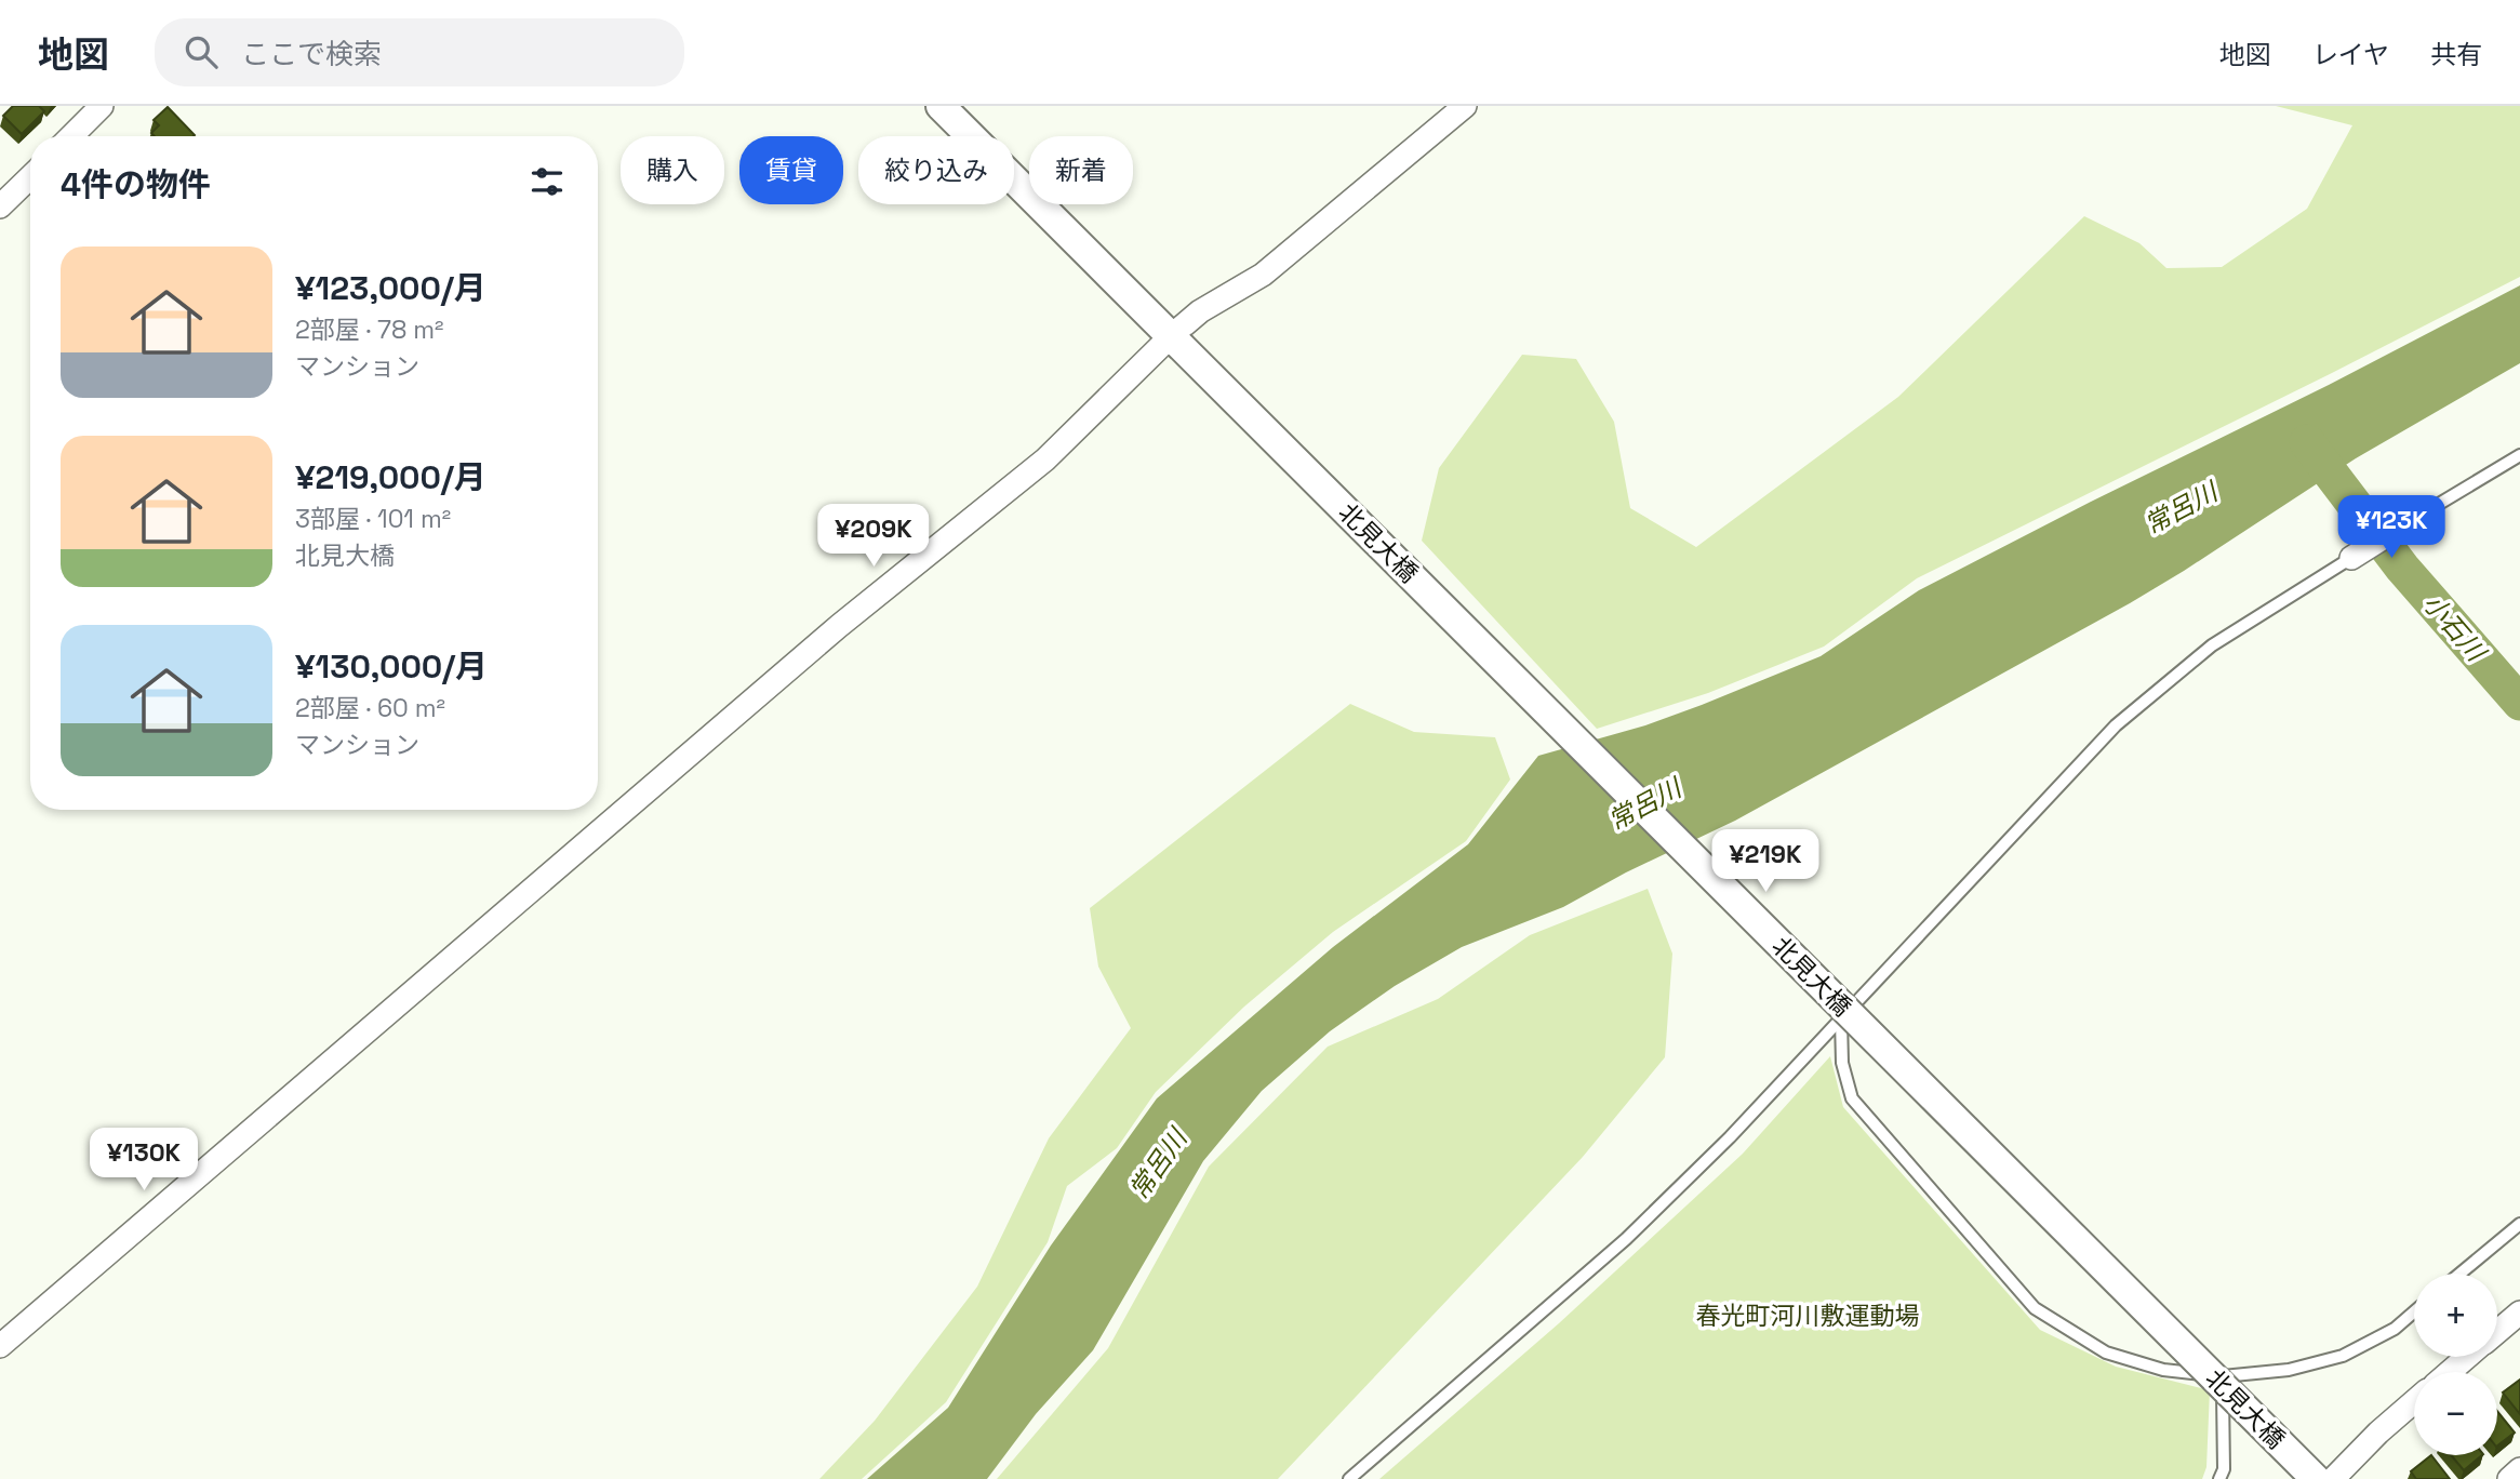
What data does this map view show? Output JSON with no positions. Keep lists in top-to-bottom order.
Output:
{
  "streets": {
    "street": ["北見大橋"]
  },
  "water": ["常呂川", "小石川"],
  "parks": ["春光町河川敷運動場"],
  "page": {
    "header": "地図",
    "search": "ここで検索",
    "nav": ["地図", "レイヤ", "共有"],
    "chip": [
      "購入",
      "賃貸",
      "絞り込み",
      "新着"
    ],
    "heading": "4件の物件",
    "list": [
      {
        "name": "¥123,000/月",
        "note": "2部屋 · 78 m² · マンション"
      },
      {
        "name": "¥219,000/月",
        "note": "3部屋 · 101 m² · 北見大橋"
      },
      {
        "name": "¥130,000/月",
        "note": "2部屋 · 60 m² · マンション"
      }
    ],
    "price": [
      "¥123K",
      "¥209K",
      "¥219K",
      "¥130K"
    ],
    "map_buttons": ["+", "−"]
  }
}
